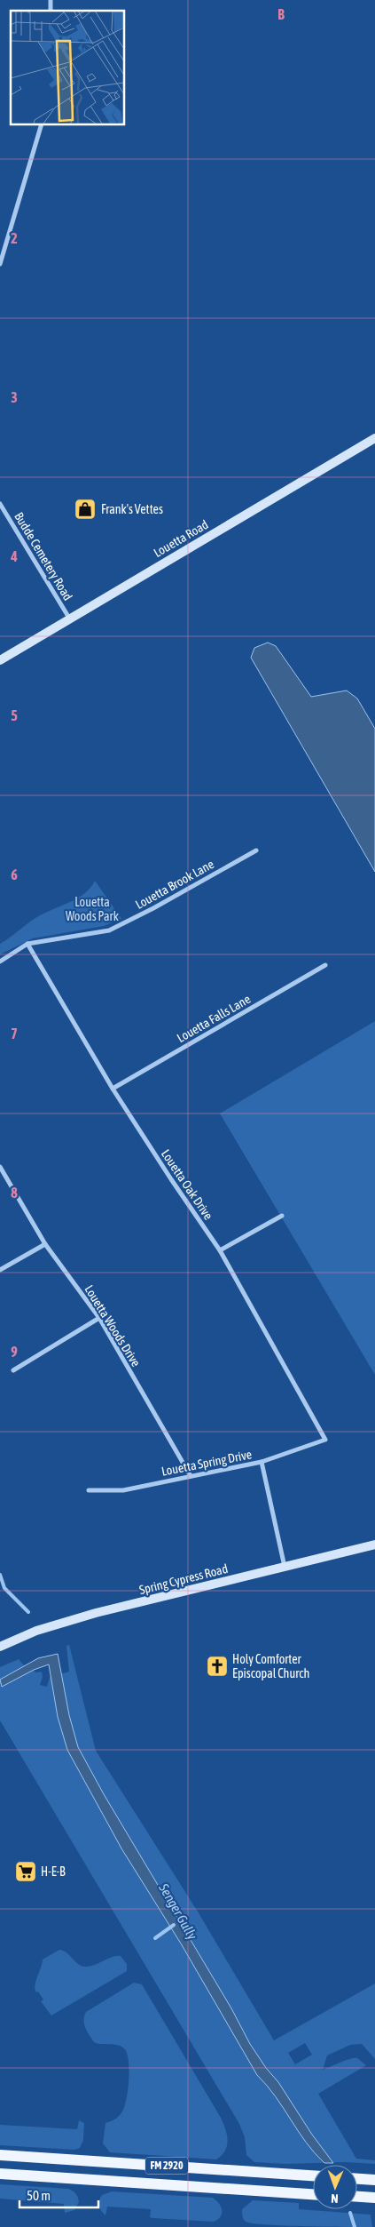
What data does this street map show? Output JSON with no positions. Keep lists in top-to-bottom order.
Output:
{
  "streets": {
    "main road": ["Louetta Road", "Spring Cypress Road", "FM 2920"],
    "street": [
      "Budde Cemetery Road",
      "Louetta Brook Lane",
      "Louetta Falls Lane",
      "Louetta Oak Drive",
      "Louetta Woods Drive",
      "Louetta Spring Drive"
    ]
  },
  "crossings": [
    ["Louetta Road", "Budde Cemetery Road"],
    ["Louetta Brook Lane", "Louetta Oak Drive"],
    ["Louetta Falls Lane", "Louetta Oak Drive"],
    ["Louetta Oak Drive", "Louetta Spring Drive"],
    ["Louetta Woods Drive", "Louetta Spring Drive"]
  ],
  "water": ["Senger Gully"],
  "parks": ["Louetta Woods Park"],
  "places": {
    "shop": ["Frank's Vettes"],
    "church": ["Holy Comforter Episcopal Church"],
    "supermarket": ["H-E-B"]
  },
  "scale_bar": "50 m",
  "north": "bottom",
  "grid": {
    "columns": ["B"],
    "rows": [
      "2",
      "3",
      "4",
      "5",
      "6",
      "7",
      "8",
      "9"
    ]
  }
}
